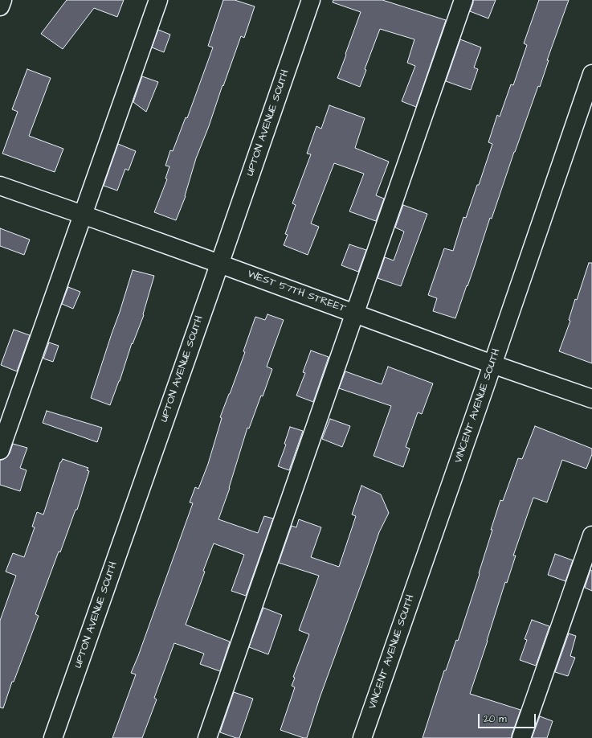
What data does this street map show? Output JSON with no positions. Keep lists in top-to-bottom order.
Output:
{
  "streets": {
    "street": ["UPTON AVENUE SOUTH", "WEST 57TH STREET", "VINCENT AVENUE SOUTH"]
  },
  "crossings": [
    ["UPTON AVENUE SOUTH", "WEST 57TH STREET"],
    ["WEST 57TH STREET", "VINCENT AVENUE SOUTH"]
  ],
  "scale_bar": "20 m"
}
